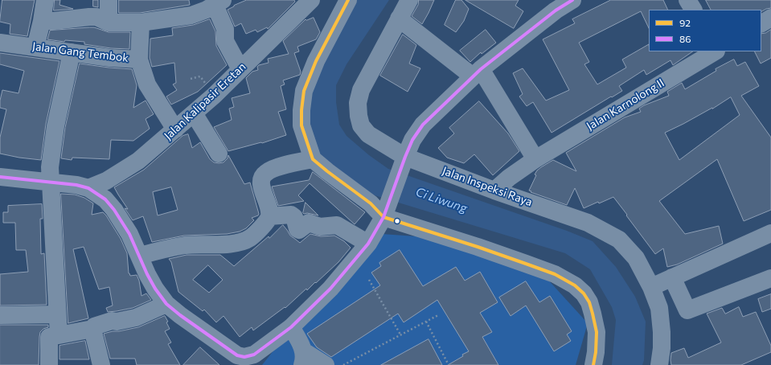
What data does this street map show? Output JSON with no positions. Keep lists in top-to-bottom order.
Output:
{
  "streets": {
    "street": [
      "Jalan Gang Tembok",
      "Jalan Kalipasir Eretan",
      "Jalan Karnolong II",
      "Jalan Inspeksi Raya"
    ]
  },
  "crossings": [
    ["Jalan Gang Tembok", "Jalan Kalipasir Eretan"],
    ["Jalan Karnolong II", "Jalan Inspeksi Raya"]
  ],
  "water": ["Ci Liwung"],
  "lines": ["transit line 92", "transit line 86"],
  "legend": ["92", "86"]
}
